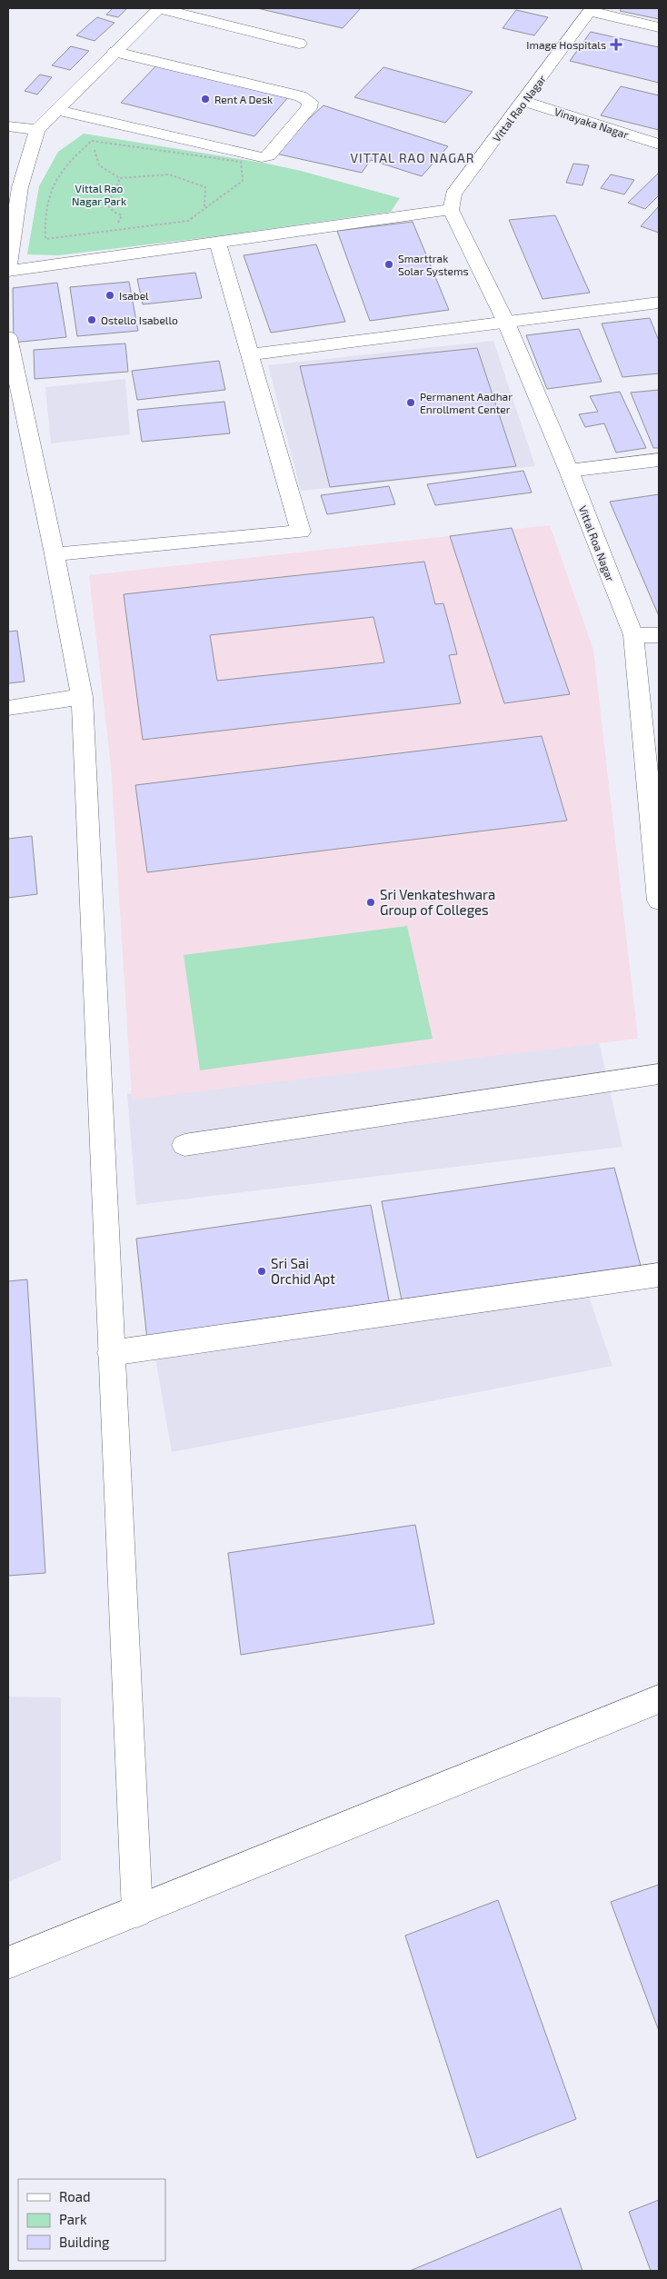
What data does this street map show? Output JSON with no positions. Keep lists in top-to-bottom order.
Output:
{
  "streets": {
    "street": ["Vittal Rao Nagar", "Vinayaka Nagar", "Vittal Roa Nagar"]
  },
  "crossings": [
    ["Vittal Rao Nagar", "Vinayaka Nagar"],
    ["Vittal Rao Nagar", "Vittal Roa Nagar"]
  ],
  "districts": ["VITTAL RAO NAGAR"],
  "parks": ["Vittal Rao Nagar Park"],
  "places": {
    "health": ["Image Hospitals"],
    "other": [
      "Rent A Desk",
      "Smarttrak Solar Systems",
      "Isabel",
      "Ostello Isabello",
      "Permanent Aadhar Enrollment Center",
      "Sri Venkateshwara Group of Colleges",
      "Sri Sai Orchid Apt"
    ]
  },
  "legend": ["Road", "Park", "Building"]
}
